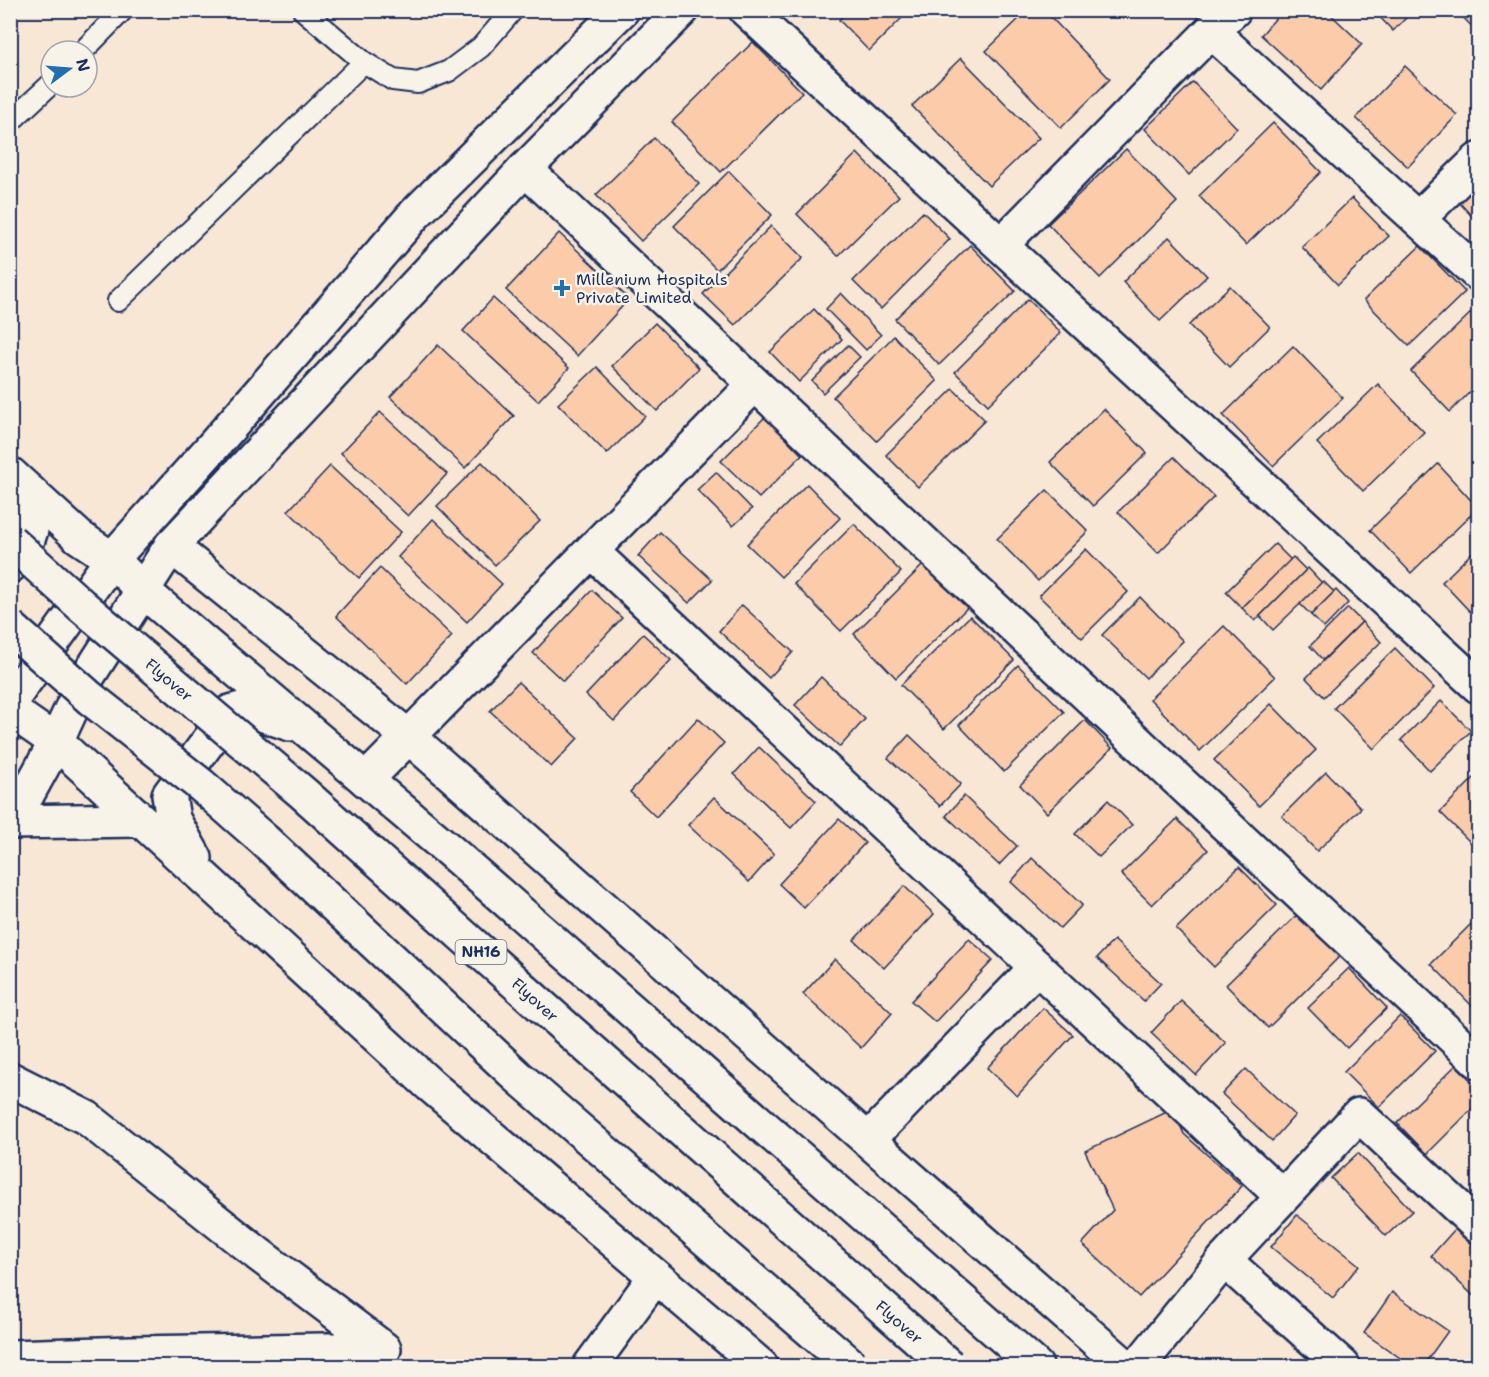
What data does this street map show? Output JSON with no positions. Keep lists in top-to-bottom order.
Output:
{
  "streets": {
    "main road": ["Flyover", "NH16"]
  },
  "places": {
    "health": ["Millenium Hospitals Private Limited"]
  },
  "north": "right"
}
